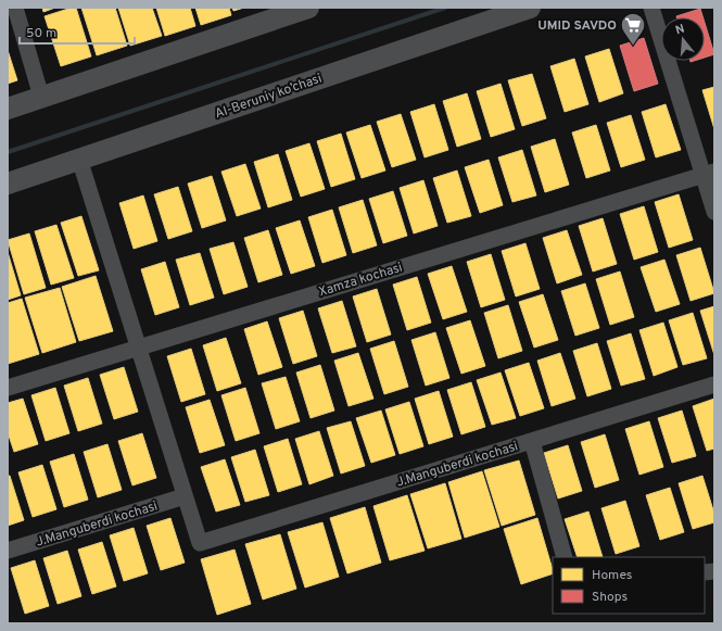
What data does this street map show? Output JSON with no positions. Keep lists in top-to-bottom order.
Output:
{
  "streets": {
    "main road": ["Al-Beruniy ko’chasi"],
    "street": ["Xamza kochasi", "J.Manguberdi kochasi"]
  },
  "places": {
    "supermarket": ["UMID SAVDO"]
  },
  "legend": ["Homes", "Shops"],
  "scale_bar": "50 m",
  "north": "top"
}
